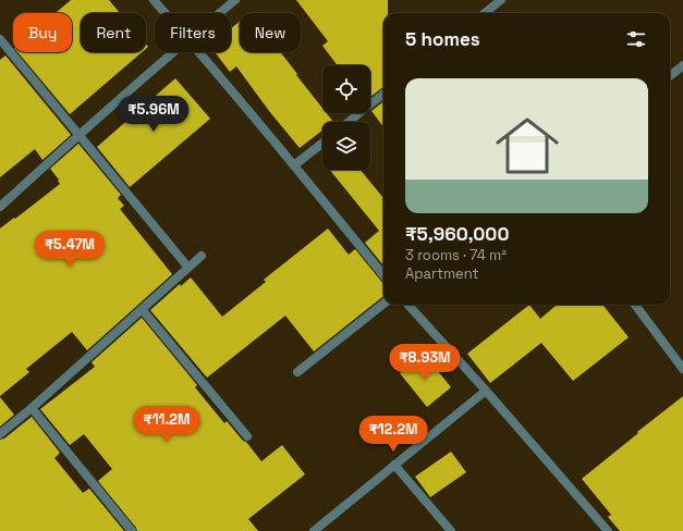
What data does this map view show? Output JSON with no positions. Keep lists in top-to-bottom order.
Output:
{
  "page": {
    "chip": [
      "Buy",
      "Rent",
      "Filters",
      "New"
    ],
    "heading": "5 homes",
    "list": [
      {
        "name": "₹5,960,000",
        "note": "3 rooms · 74 m² · Apartment"
      }
    ],
    "price": [
      "₹5.96M",
      "₹5.47M",
      "₹8.93M",
      "₹11.2M",
      "₹12.2M"
    ]
  }
}
